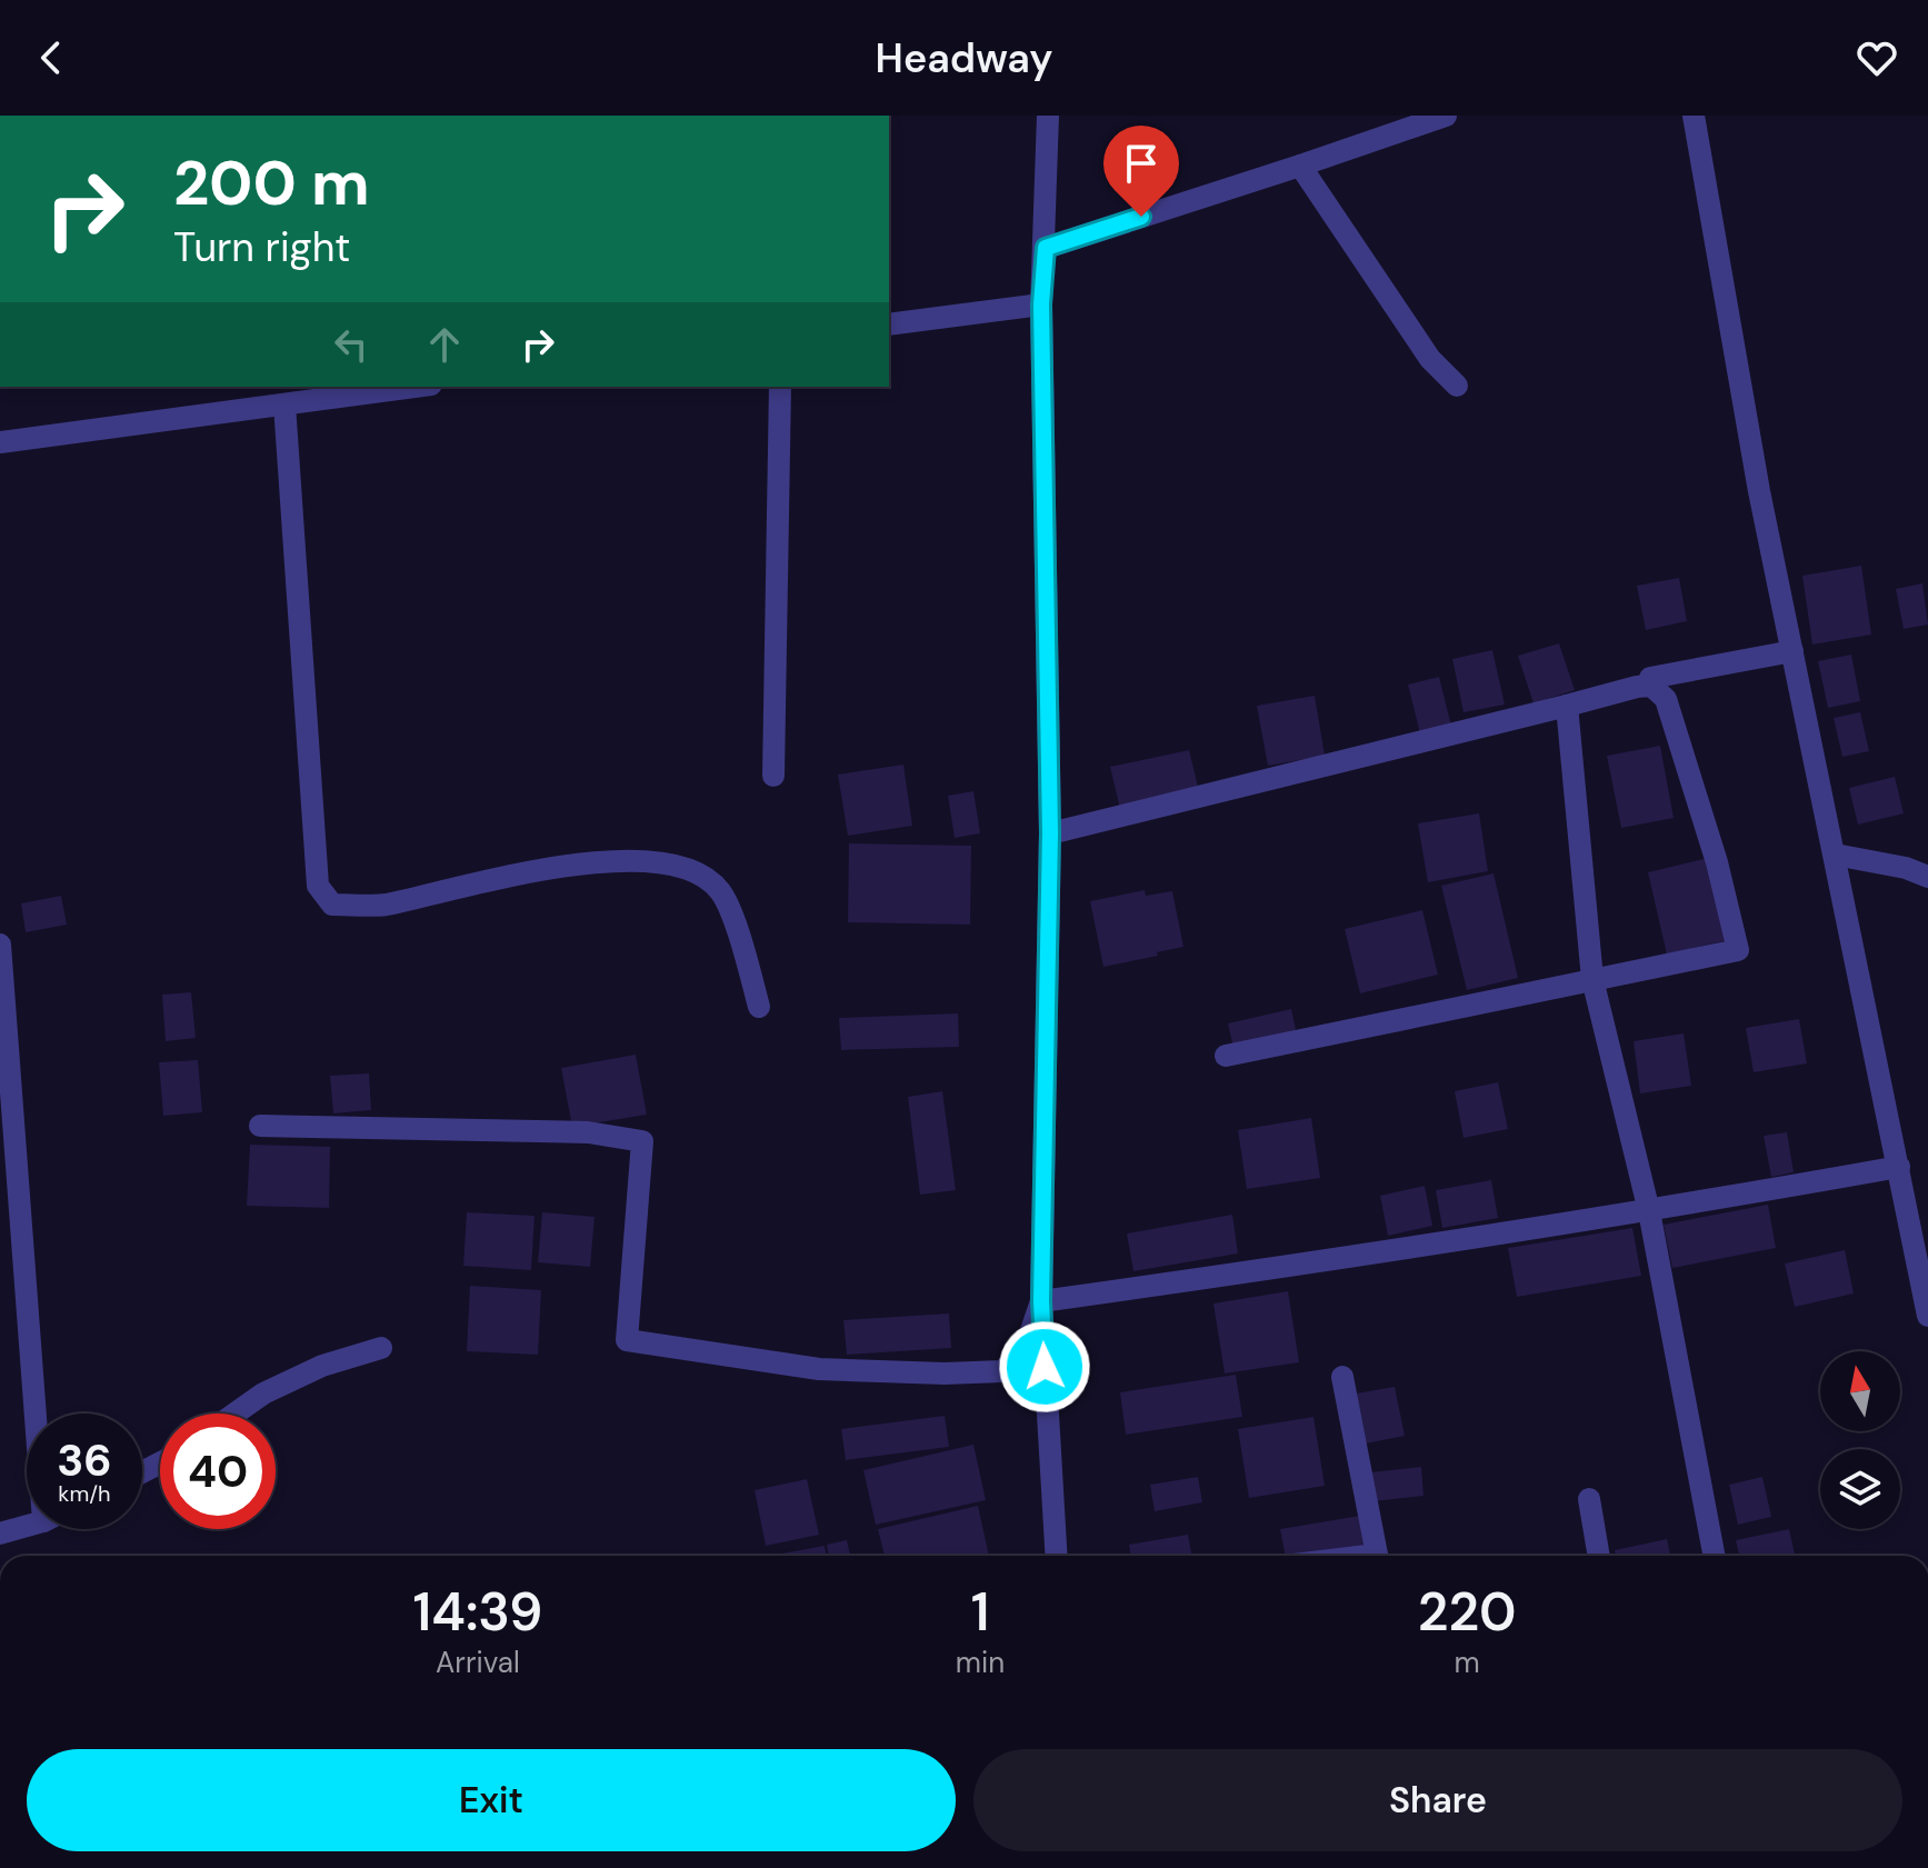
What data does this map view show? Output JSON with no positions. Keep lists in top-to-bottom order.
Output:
{
  "north": "top",
  "page": {
    "header": "Headway",
    "turn": ["200 m", "Turn right"],
    "speed": "36 km/h",
    "limit": "40",
    "eta": [
      "14:39",
      "Arrival",
      "1",
      "min",
      "220",
      "m"
    ],
    "buttons": ["Exit", "Share"]
  }
}
